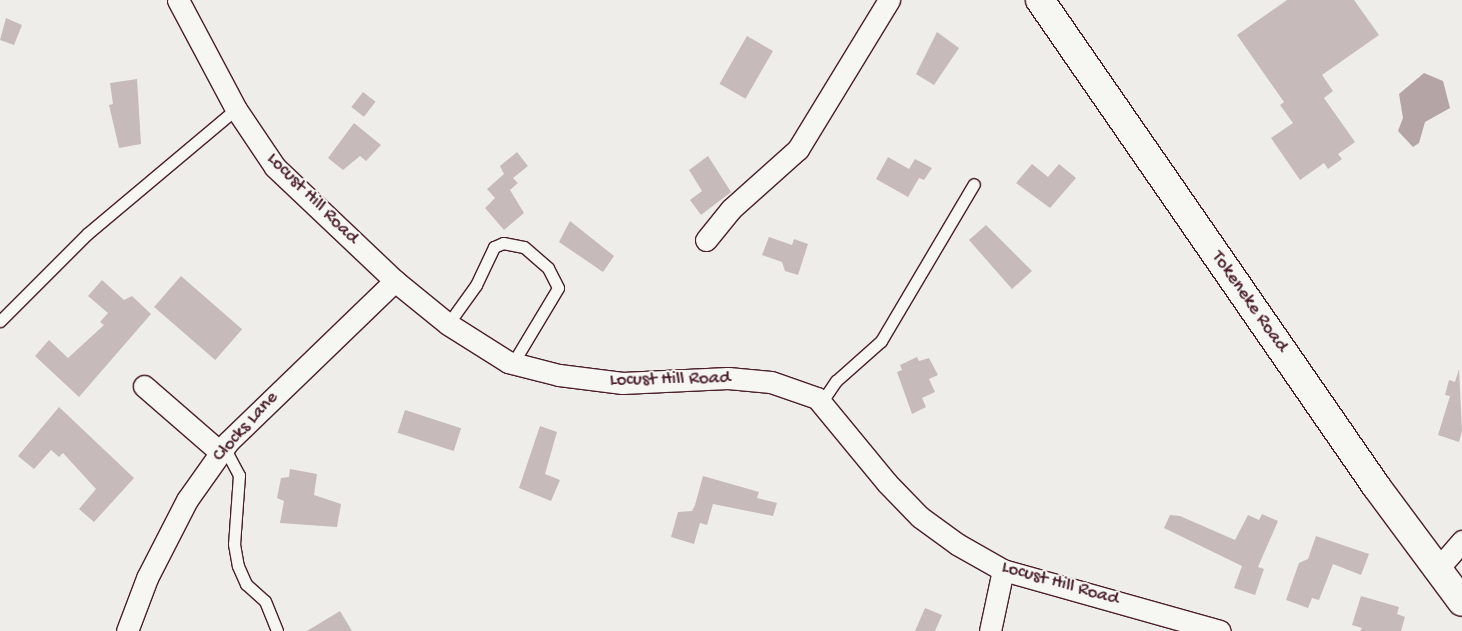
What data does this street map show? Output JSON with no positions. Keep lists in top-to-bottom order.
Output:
{
  "streets": {
    "main road": ["Tokeneke Road"],
    "street": ["Locust Hill Road", "Clocks Lane"]
  },
  "crossings": [
    ["Locust Hill Road", "Clocks Lane"]
  ]
}
